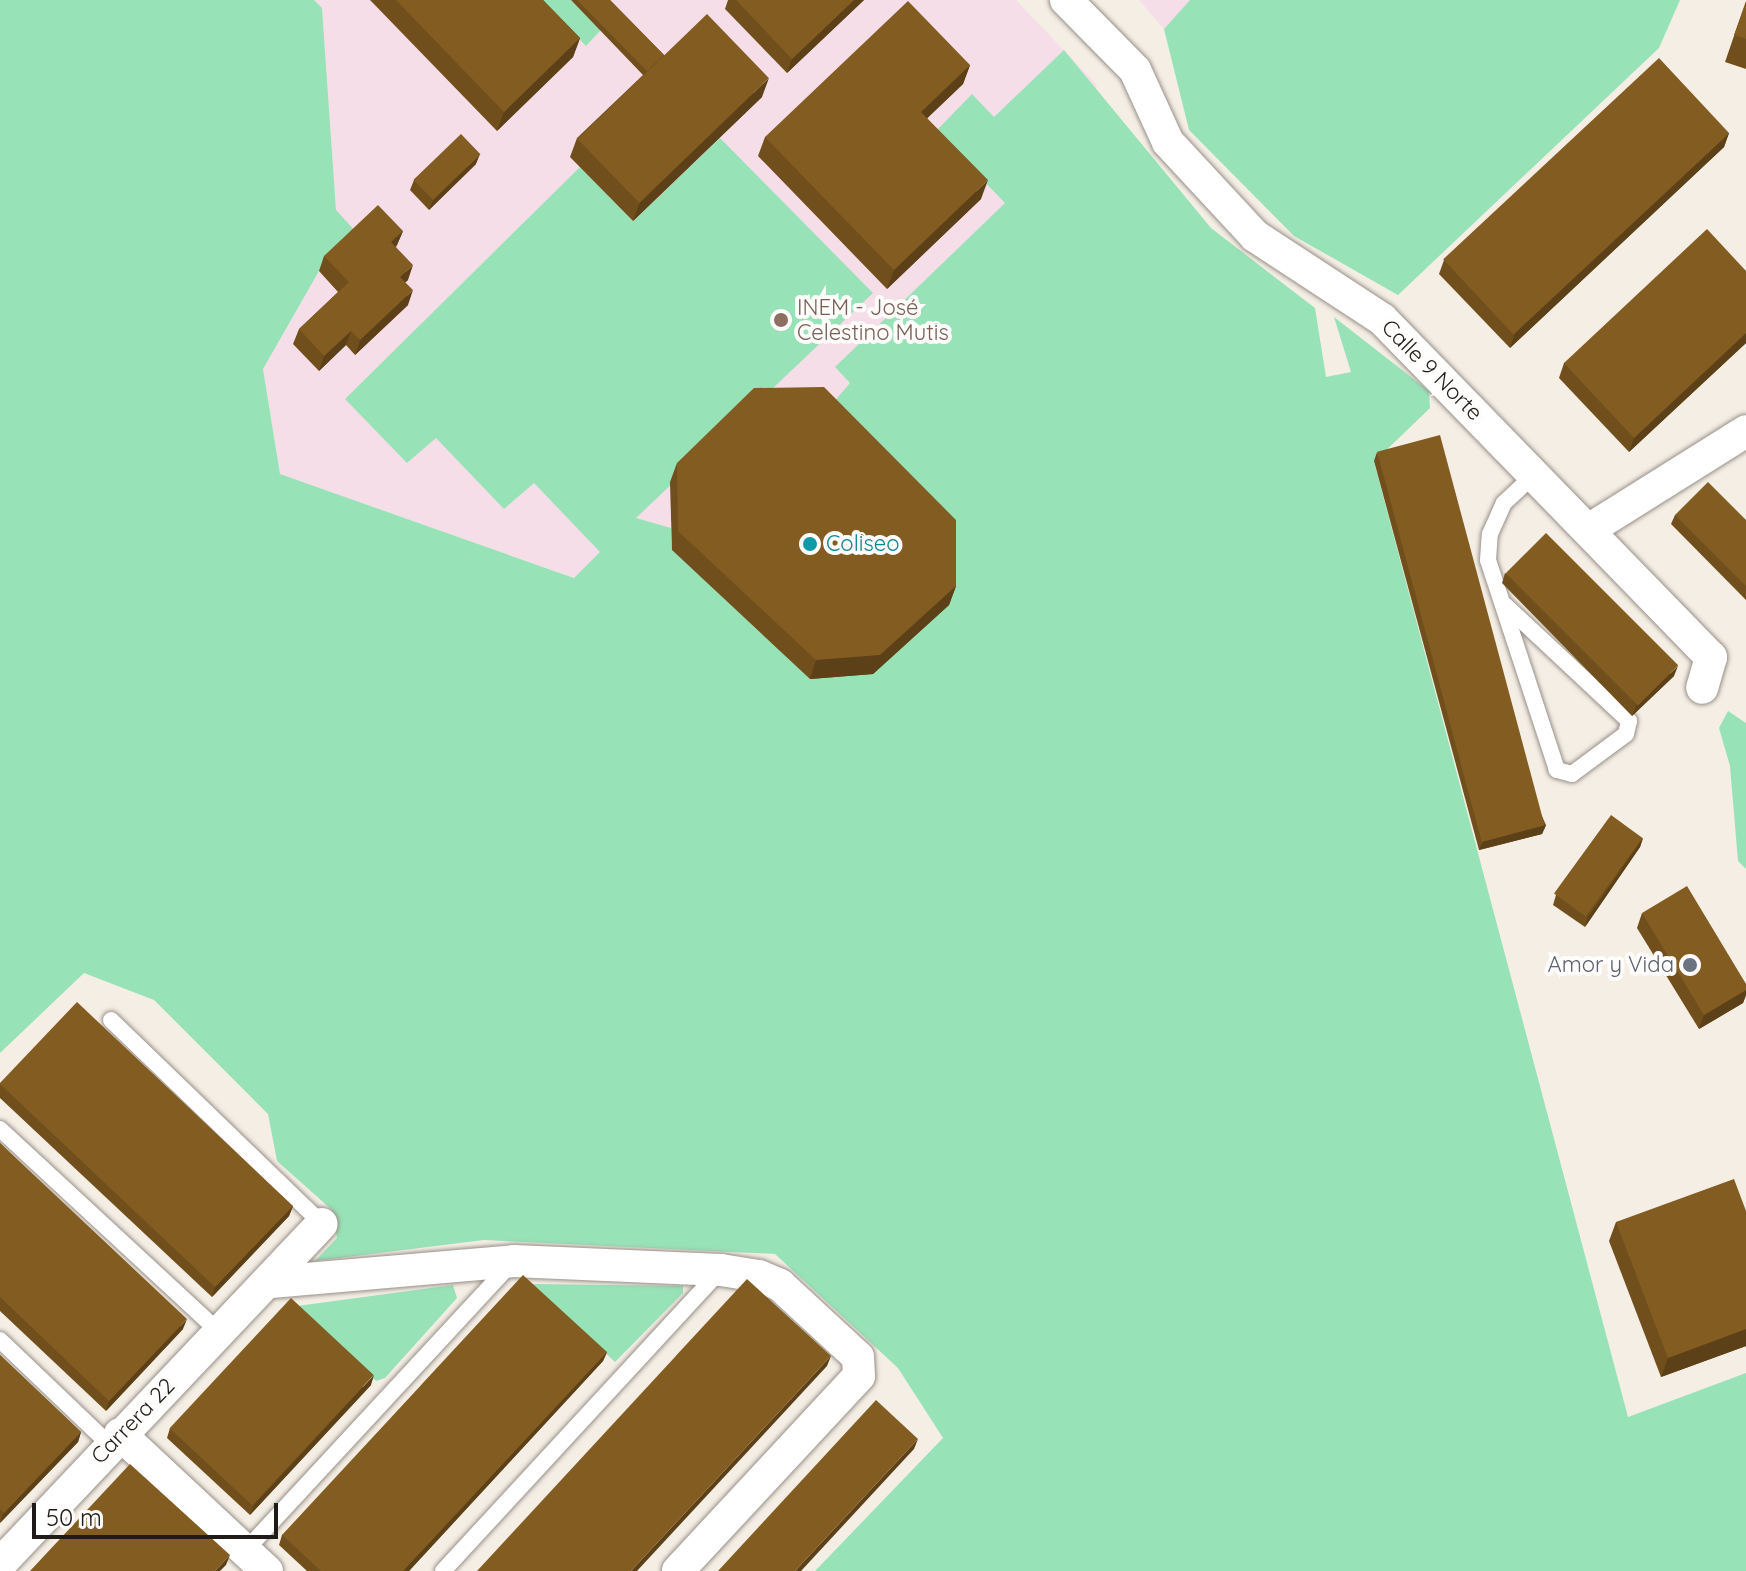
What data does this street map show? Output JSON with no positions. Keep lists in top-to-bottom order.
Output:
{
  "streets": {
    "street": ["Calle 9 Norte", "Carrera 22"]
  },
  "places": ["INEM - José Celestino Mutis", "Coliseo", "Amor y Vida"],
  "scale_bar": "50 m"
}
